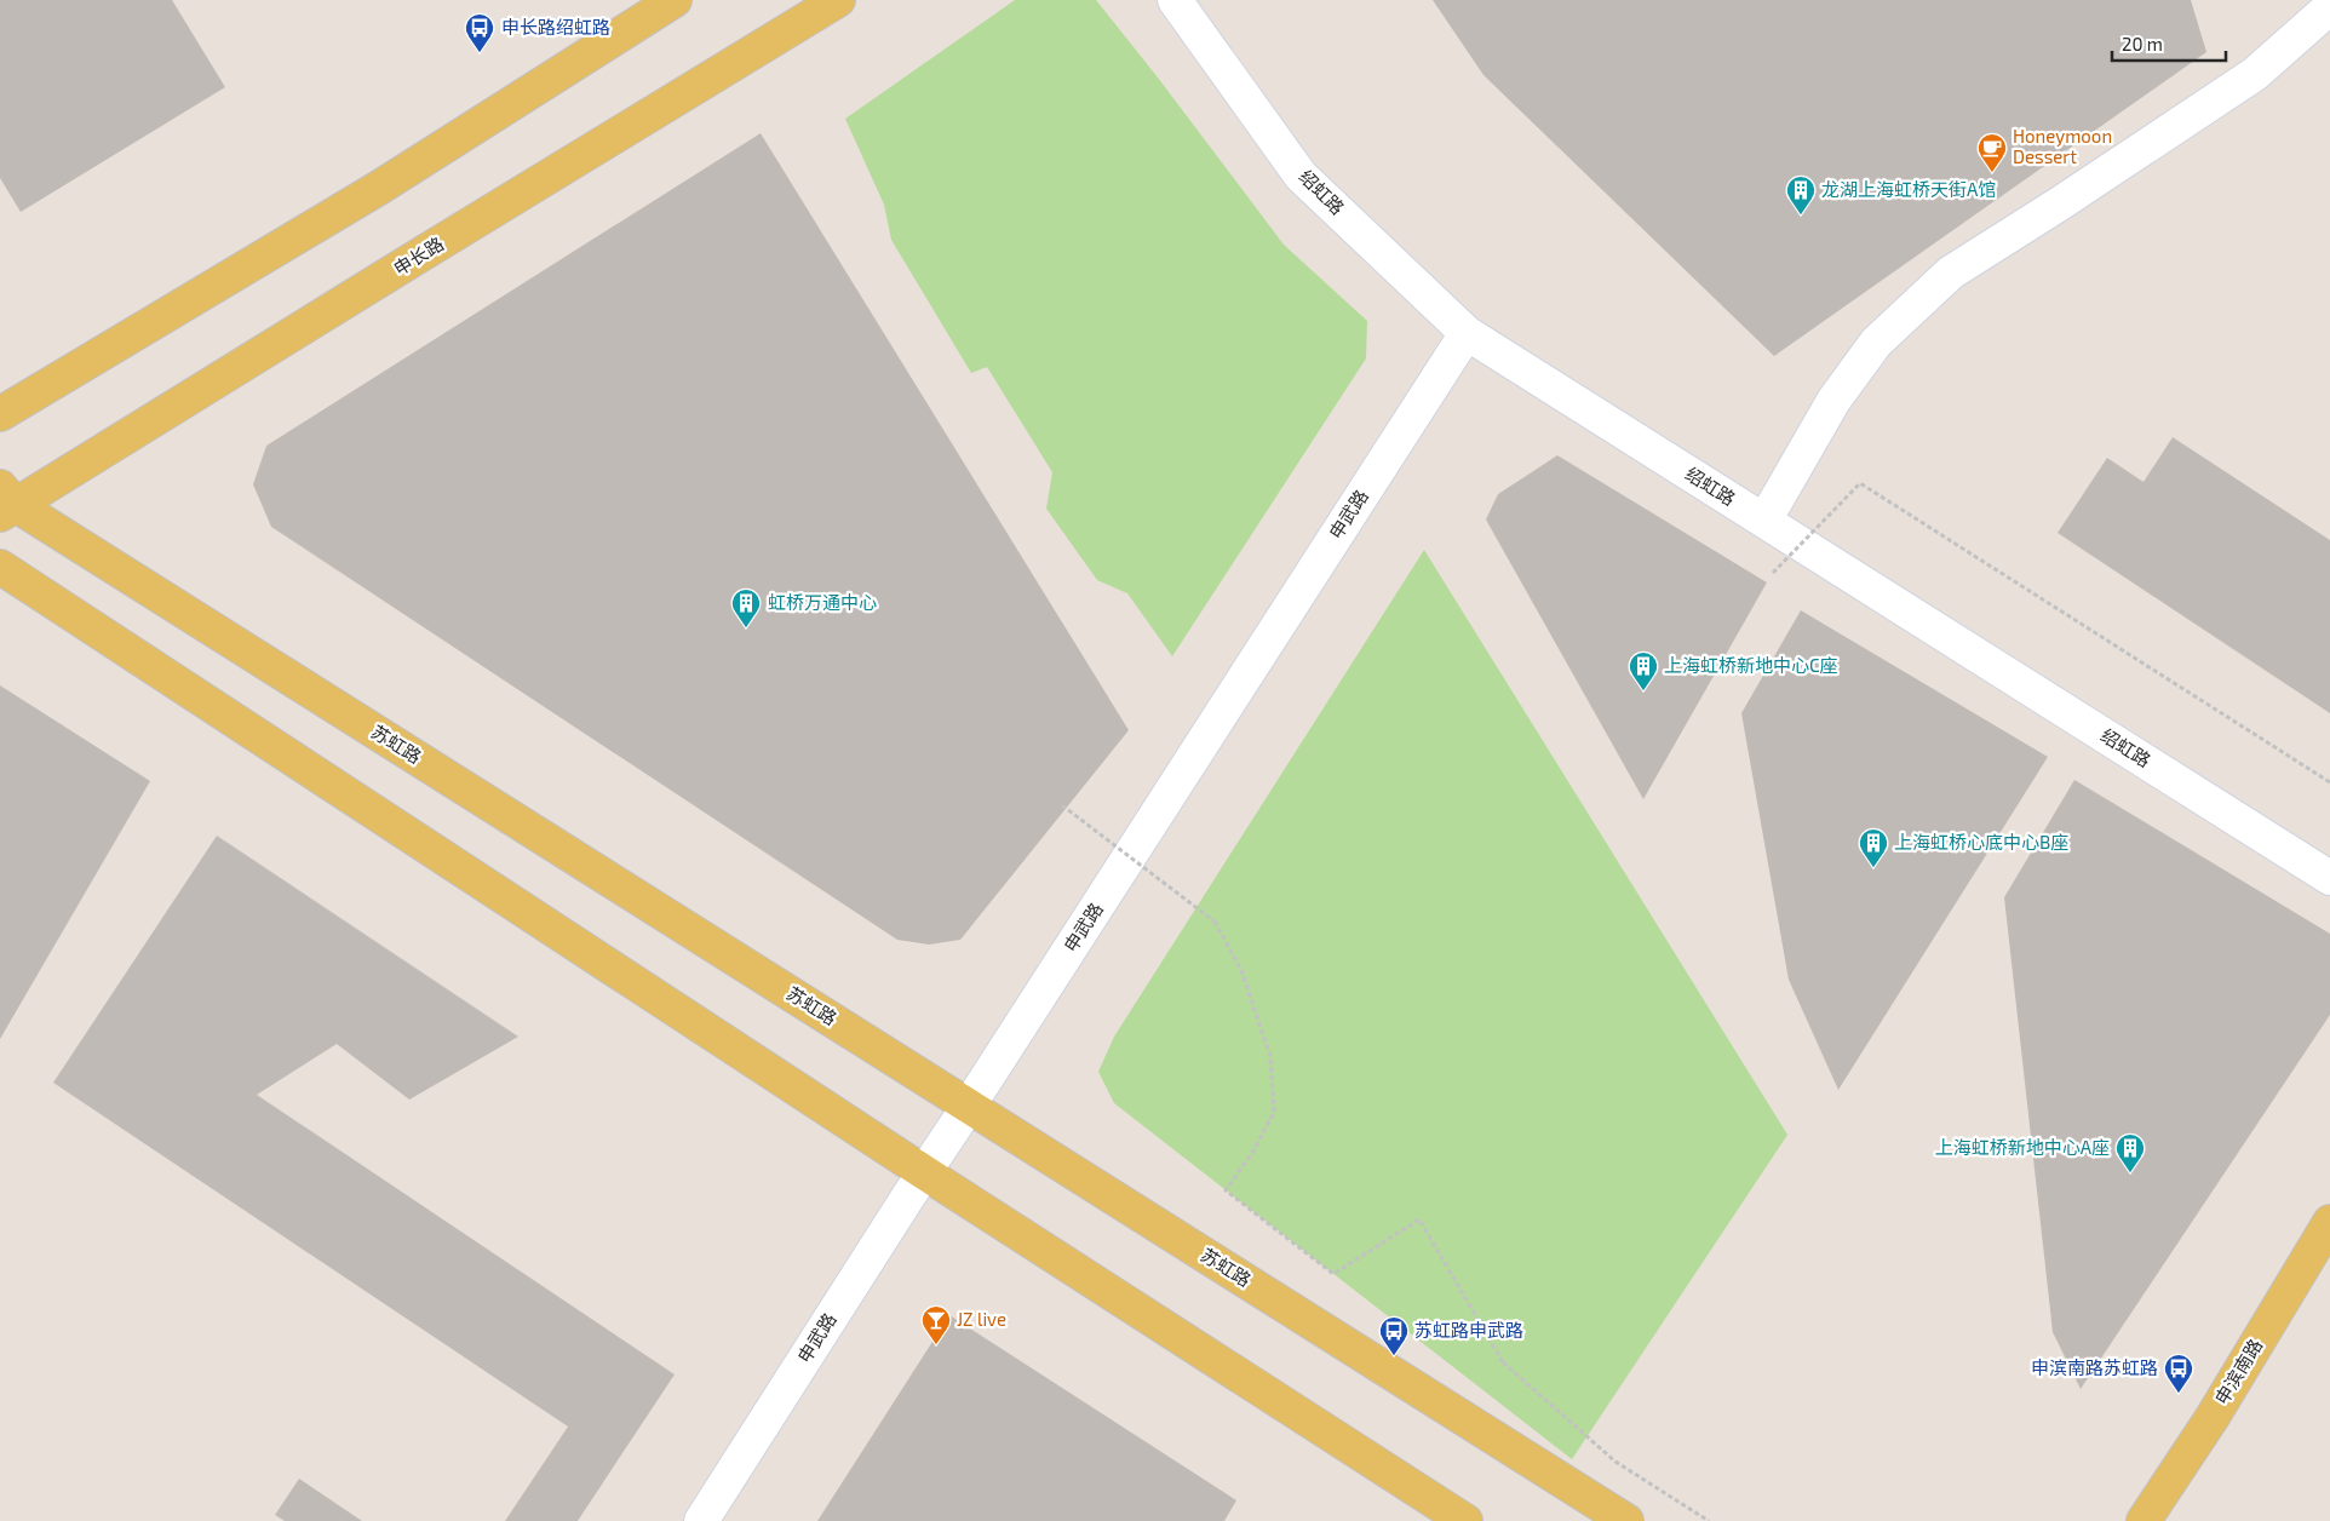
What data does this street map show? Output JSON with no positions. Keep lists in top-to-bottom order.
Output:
{
  "streets": {
    "main road": ["申长路", "苏虹路", "申滨南路"],
    "street": ["绍虹路", "申武路"]
  },
  "crossings": [
    ["绍虹路", "申武路"],
    ["申长路", "苏虹路"],
    ["申武路", "苏虹路"]
  ],
  "places": {
    "bus stop": ["申长路绍虹路", "苏虹路申武路", "申滨南路苏虹路"],
    "cafe": ["Honeymoon Dessert"],
    "building": [
      "龙湖上海虹桥天街A馆",
      "虹桥万通中心",
      "上海虹桥新地中心C座",
      "上海虹桥心底中心B座",
      "上海虹桥新地中心A座"
    ],
    "bar": ["JZ live"]
  },
  "scale_bar": "20 m"
}
